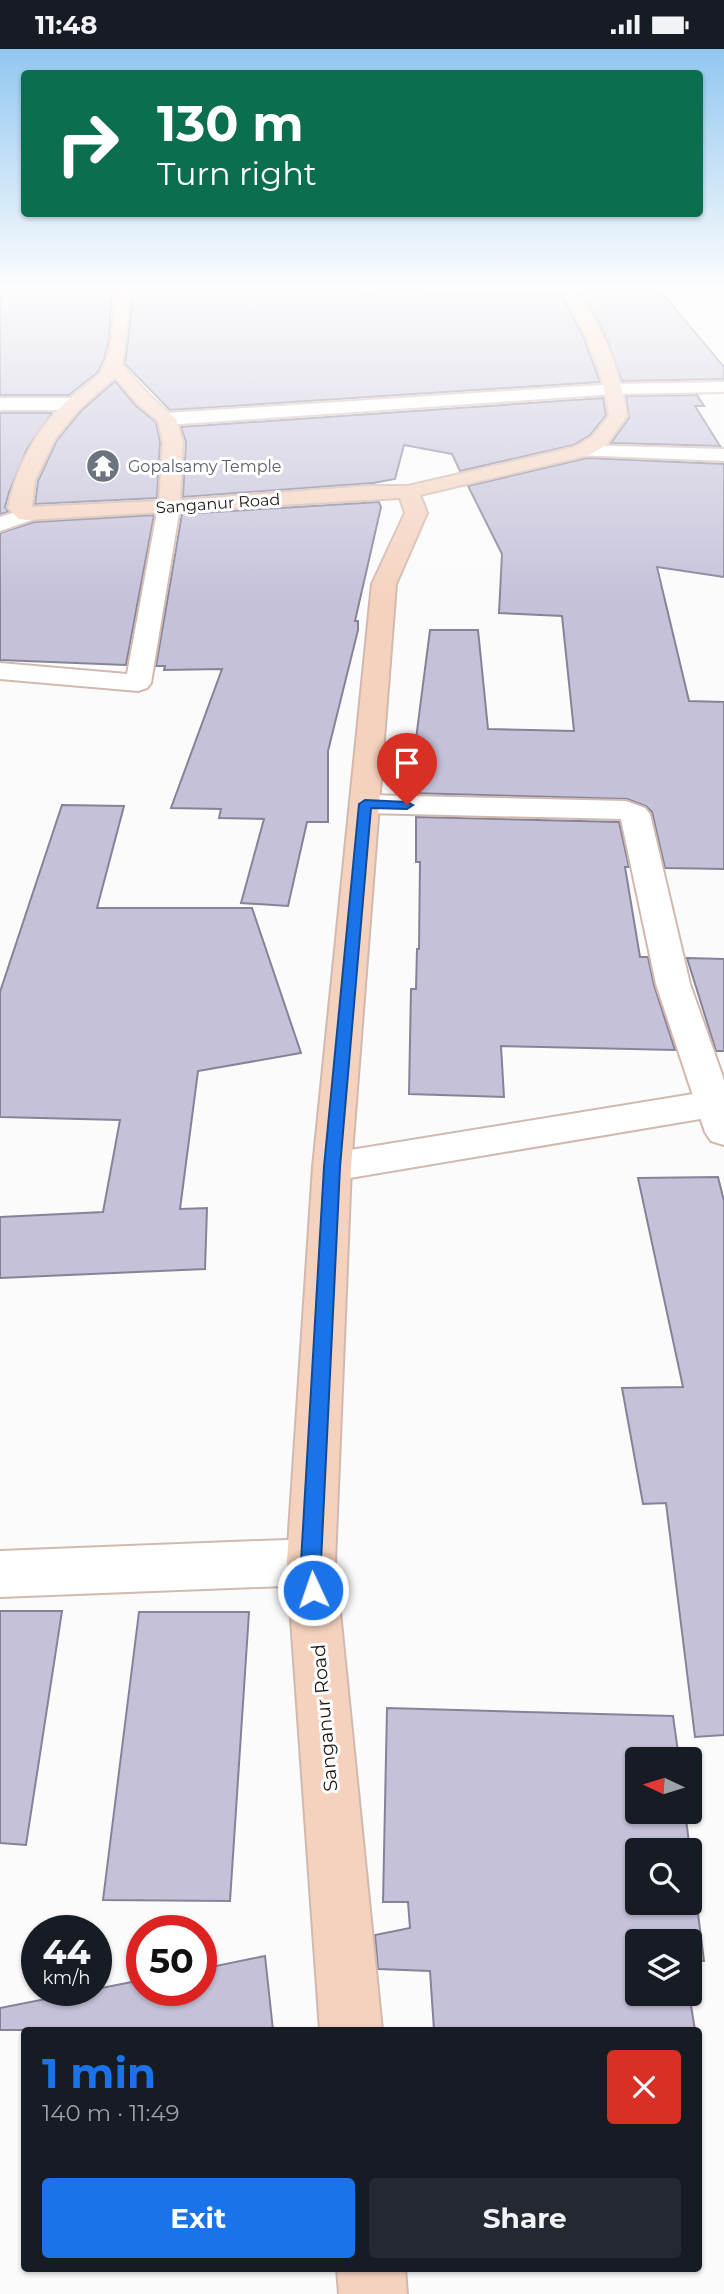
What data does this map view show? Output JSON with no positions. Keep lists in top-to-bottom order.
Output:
{
  "streets": {
    "main road": ["Sanganur Road"]
  },
  "places": {
    "temple": ["Gopalsamy Temple"]
  },
  "north": "left",
  "page": {
    "status": "11:48",
    "turn": ["130 m", "Turn right"],
    "speed": "44 km/h",
    "limit": "50",
    "heading": ["1 min", "140 m · 11:49"],
    "buttons": ["Exit", "Share"]
  }
}
